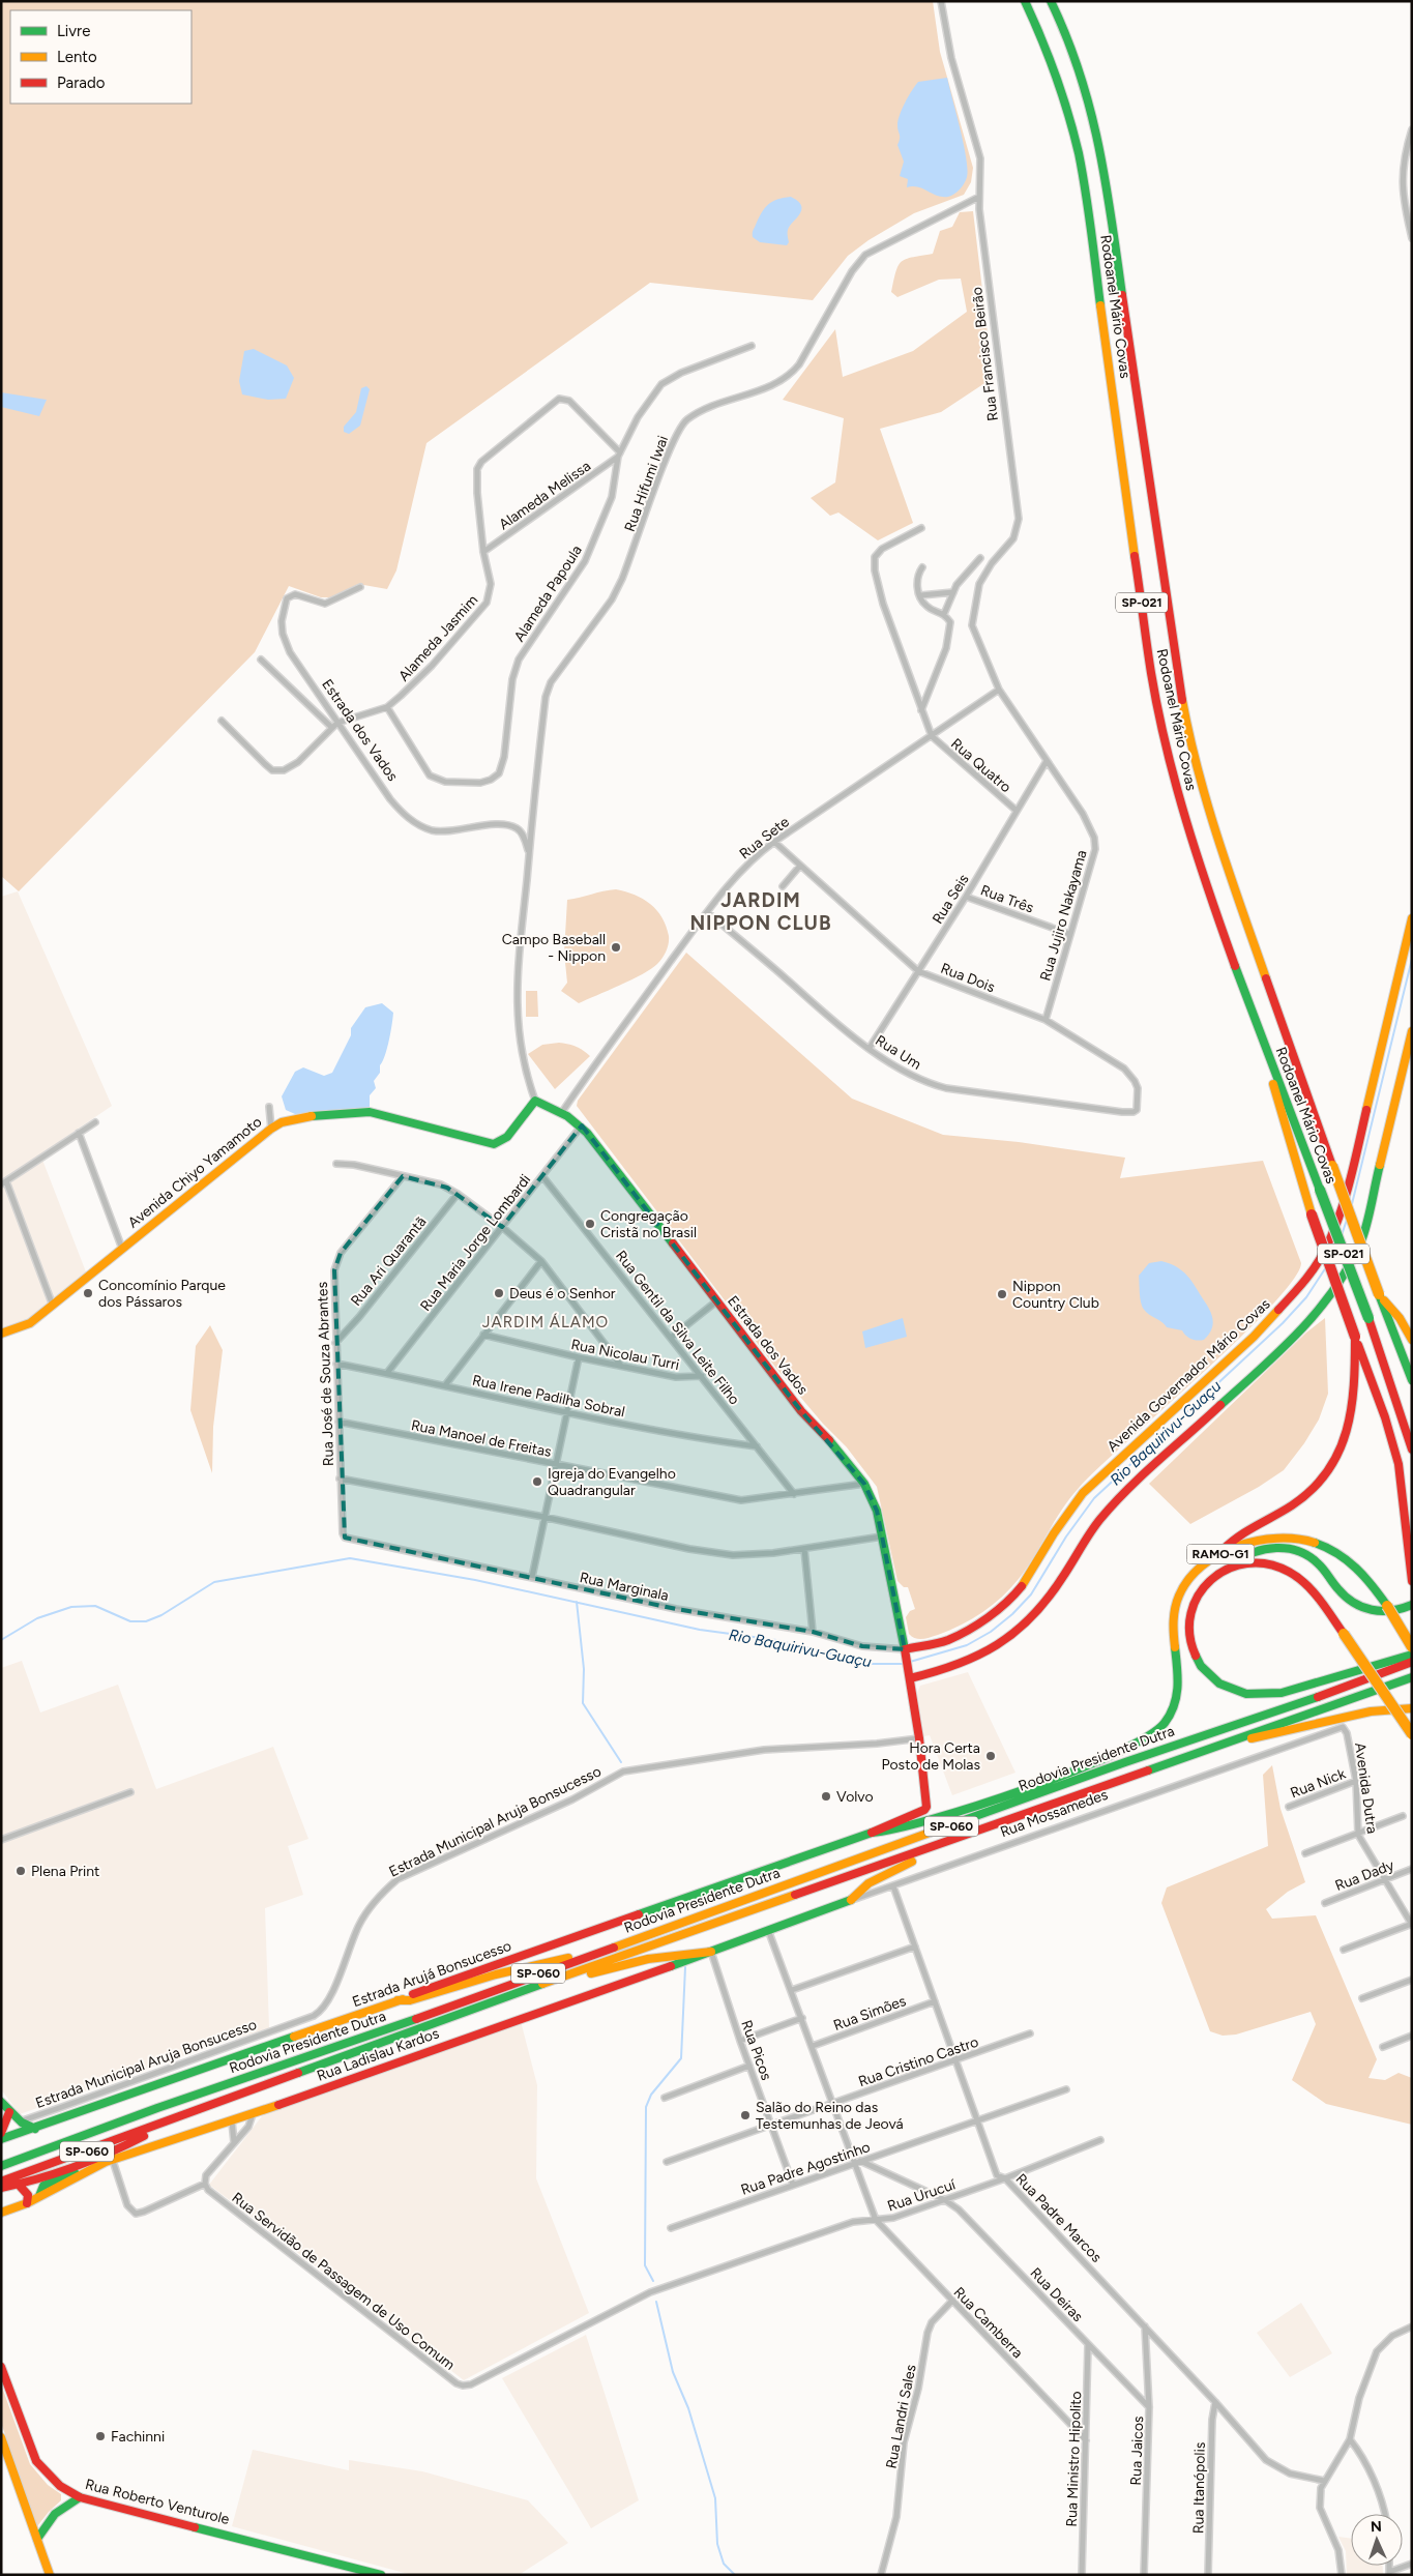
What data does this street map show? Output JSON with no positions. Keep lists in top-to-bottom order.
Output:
{
  "streets": {
    "main road": [
      "Rodoanel Mário Covas",
      "SP-021",
      "Estrada dos Vados",
      "Avenida Chiyo Yamamoto",
      "Avenida Governador Mário Covas",
      "RAMO-G1",
      "Rodovia Presidente Dutra",
      "Rua Mossamedes",
      "SP-060",
      "Estrada Arujá Bonsucesso",
      "Rua Ladislau Kardos",
      "Rua Roberto Venturole"
    ],
    "street": [
      "Rua Francisco Beirão",
      "Rua Hifumi Iwai",
      "Alameda Melissa",
      "Alameda Papoula",
      "Alameda Jasmim",
      "Rua Quatro",
      "Rua Sete",
      "Rua Seis",
      "Rua Três",
      "Rua Jujiro Nakayama",
      "Rua Dois",
      "Rua Um",
      "Rua Maria Jorge Lombardi",
      "Rua Ari Quarantã",
      "Rua Gentil da Silva Leite Filho",
      "Rua Nicolau Turri",
      "Rua José de Souza Abrantes",
      "Rua Irene Padilha Sobral",
      "Rua Manoel de Freitas",
      "Rua Marginala",
      "Rua Nick",
      "Avenida Dutra",
      "Estrada Municipal Aruja Bonsucesso",
      "Rua Dady",
      "Rua Simões",
      "Rua Picos",
      "Rua Cristino Castro",
      "Rua Padre Agostinho",
      "Rua Urucuí",
      "Rua Padre Marcos",
      "Rua Servidão de Passagem de Uso Comum",
      "Rua Deiras",
      "Rua Camberra",
      "Rua Landri Sales",
      "Rua Jaicos",
      "Rua Ministro Hipolito",
      "Rua Itanópolis"
    ]
  },
  "crossings": [
    ["Rua Francisco Beirão", "Rua Hifumi Iwai"],
    ["Rua Francisco Beirão", "Rua Sete"],
    ["Rua Francisco Beirão", "Rua Jujiro Nakayama"],
    ["Rua Hifumi Iwai", "Estrada dos Vados"],
    ["Rua Hifumi Iwai", "Avenida Chiyo Yamamoto"],
    ["Alameda Melissa", "Alameda Papoula"],
    ["Alameda Melissa", "Alameda Jasmim"],
    ["Alameda Papoula", "Alameda Jasmim"],
    ["Alameda Jasmim", "Estrada dos Vados"],
    ["Estrada dos Vados", "Rua Sete"],
    ["Estrada dos Vados", "Avenida Chiyo Yamamoto"],
    ["Estrada dos Vados", "Rua Maria Jorge Lombardi"],
    ["Estrada dos Vados", "Avenida Governador Mário Covas"],
    ["Estrada dos Vados", "Rua Manoel de Freitas"],
    ["Estrada dos Vados", "RAMO-G1"],
    ["Estrada dos Vados", "Rua Marginala"],
    ["Estrada dos Vados", "Estrada Municipal Aruja Bonsucesso"],
    ["Estrada dos Vados", "Estrada Arujá Bonsucesso"],
    ["Rua Quatro", "Rua Sete"],
    ["Rua Quatro", "Rua Seis"],
    ["Rua Sete", "Rua Jujiro Nakayama"],
    ["Rua Sete", "Rua Dois"],
    ["Rua Sete", "Rua Um"],
    ["Rua Seis", "Rua Três"],
    ["Rua Seis", "Rua Jujiro Nakayama"],
    ["Rua Seis", "Rua Dois"],
    ["Rua Seis", "Rua Um"],
    ["Rua Três", "Rua Jujiro Nakayama"],
    ["Rua Jujiro Nakayama", "Rua Dois"],
    ["Rua Dois", "Rua Um"],
    ["Rua Maria Jorge Lombardi", "Rua Gentil da Silva Leite Filho"],
    ["Rua Maria Jorge Lombardi", "Rua Irene Padilha Sobral"],
    ["Rua Ari Quarantã", "Rua José de Souza Abrantes"],
    ["Rua Gentil da Silva Leite Filho", "Rua Nicolau Turri"],
    ["Rua Gentil da Silva Leite Filho", "Rua Irene Padilha Sobral"],
    ["Rua Gentil da Silva Leite Filho", "Rua Manoel de Freitas"],
    ["Rua José de Souza Abrantes", "Rua Irene Padilha Sobral"],
    ["Rua José de Souza Abrantes", "Rua Manoel de Freitas"],
    ["Rua José de Souza Abrantes", "Rua Marginala"],
    ["Avenida Governador Mário Covas", "Rua Marginala"],
    ["RAMO-G1", "Estrada Arujá Bonsucesso"],
    ["Rua Nick", "Avenida Dutra"],
    ["Avenida Dutra", "Rua Mossamedes"],
    ["Avenida Dutra", "Rua Dady"],
    ["Rua Mossamedes", "Rua Ladislau Kardos"],
    ["Rua Mossamedes", "Rua Padre Marcos"],
    ["Rua Simões", "Rua Padre Marcos"],
    ["Rua Picos", "Rua Ladislau Kardos"],
    ["Rua Picos", "Rua Cristino Castro"],
    ["Rua Picos", "Rua Padre Agostinho"],
    ["Rua Cristino Castro", "Rua Padre Marcos"],
    ["Rua Padre Agostinho", "Rua Padre Marcos"],
    ["Rua Padre Agostinho", "Rua Deiras"],
    ["Rua Urucuí", "Rua Padre Marcos"],
    ["Rua Urucuí", "Rua Servidão de Passagem de Uso Comum"],
    ["Rua Urucuí", "Rua Deiras"],
    ["Rua Urucuí", "Rua Camberra"],
    ["Rua Padre Marcos", "Rua Jaicos"],
    ["Rua Padre Marcos", "Rua Itanópolis"],
    ["Rua Deiras", "Rua Jaicos"],
    ["Rua Deiras", "Rua Ministro Hipolito"],
    ["Rua Camberra", "Rua Landri Sales"],
    ["Rua Camberra", "Rua Ministro Hipolito"]
  ],
  "districts": ["JARDIM NIPPON CLUB", "JARDIM ÁLAMO"],
  "water": ["Rio Baquirivu-Guaçu"],
  "places": [
    "Campo Baseball - Nippon",
    "Congregação Cristã no Brasil",
    "Concomínio Parque dos Pássaros",
    "Deus é o Senhor",
    "Nippon Country Club",
    "Igreja do Evangelho Quadrangular",
    "Hora Certa Posto de Molas",
    "Volvo",
    "Plena Print",
    "Salão do Reino das Testemunhas de Jeová",
    "Fachinni"
  ],
  "legend": ["Livre", "Lento", "Parado"],
  "north": "top"
}
